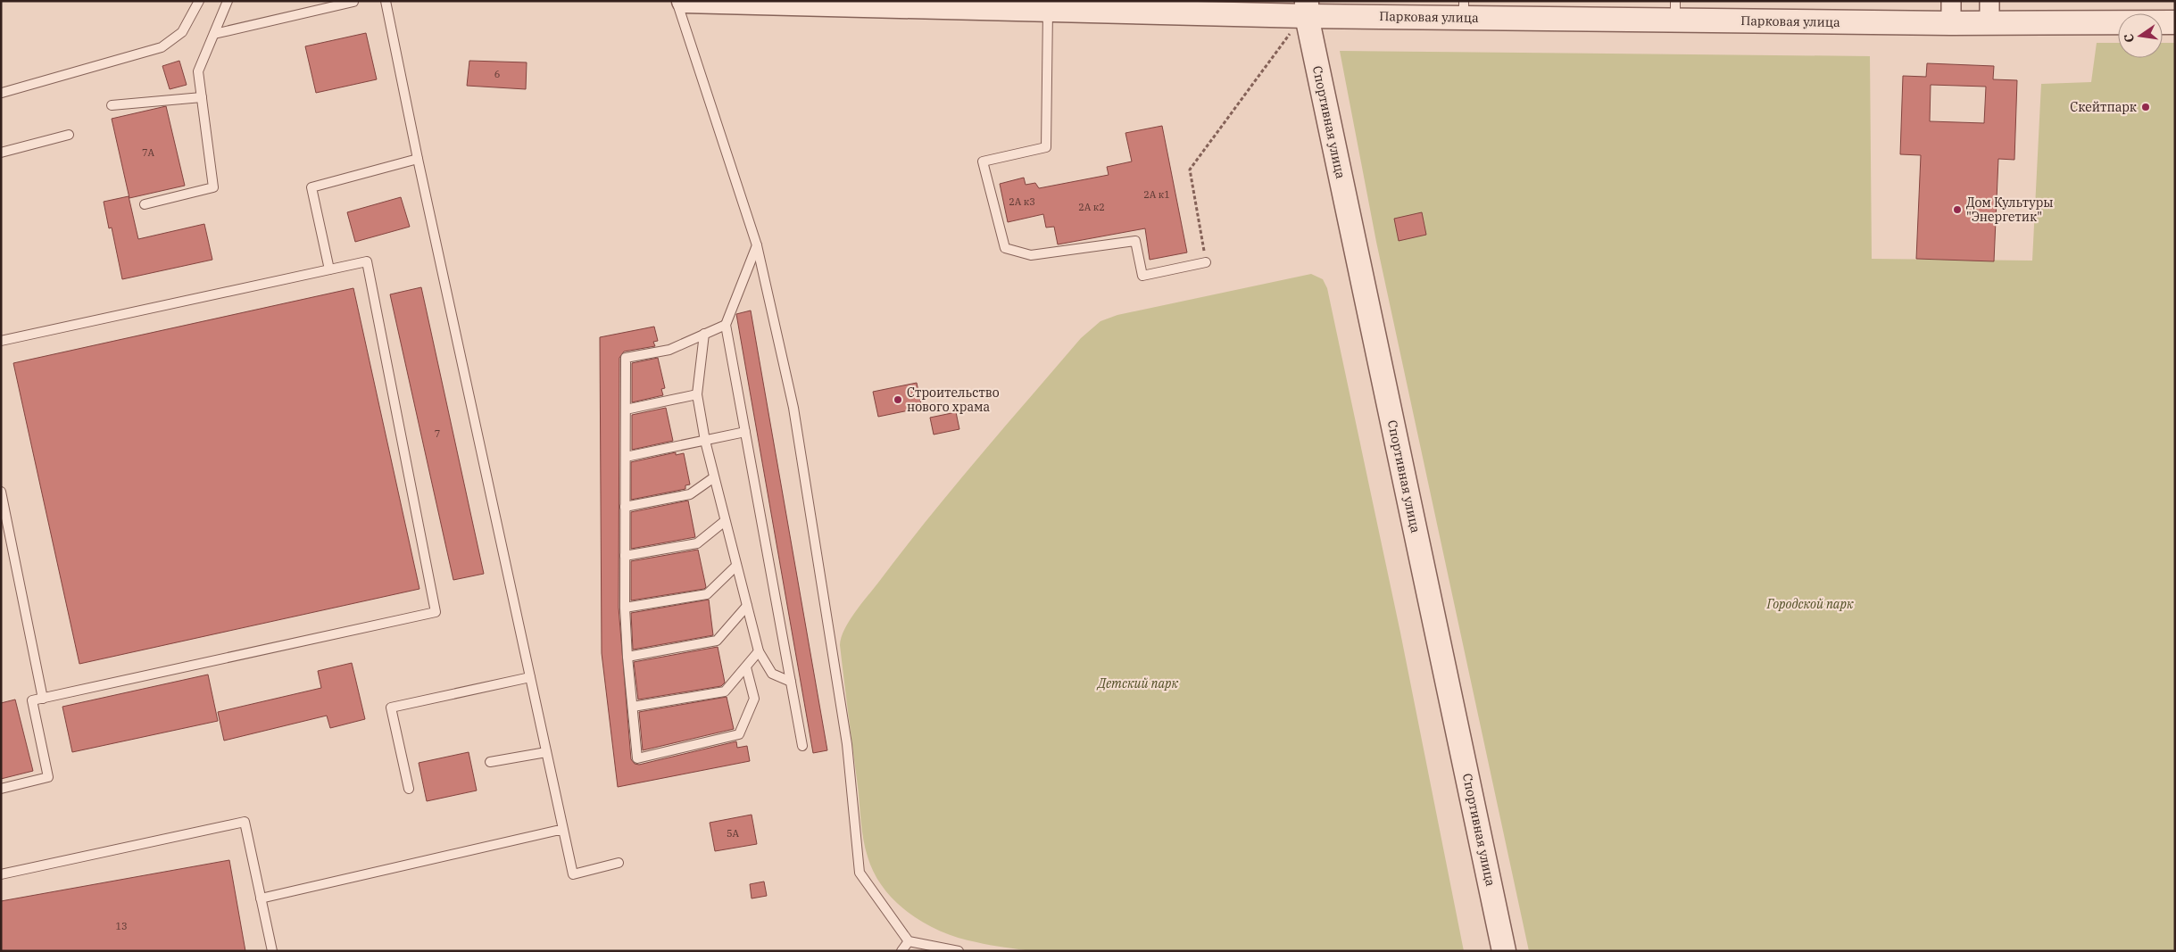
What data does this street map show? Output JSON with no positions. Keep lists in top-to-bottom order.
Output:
{
  "streets": {
    "street": ["Парковая улица", "Спортивная улица"]
  },
  "crossings": [
    ["Парковая улица", "Спортивная улица"]
  ],
  "parks": ["Городской парк", "Детский парк"],
  "places": ["Скейтпарк", "Дом Культуры \"Энергетик\"", "Строительство нового храма"],
  "house_numbers": [
    "6",
    "7А",
    "2А к1",
    "2А к3",
    "2А к2",
    "7",
    "5А",
    "13"
  ],
  "north": "left"
}
